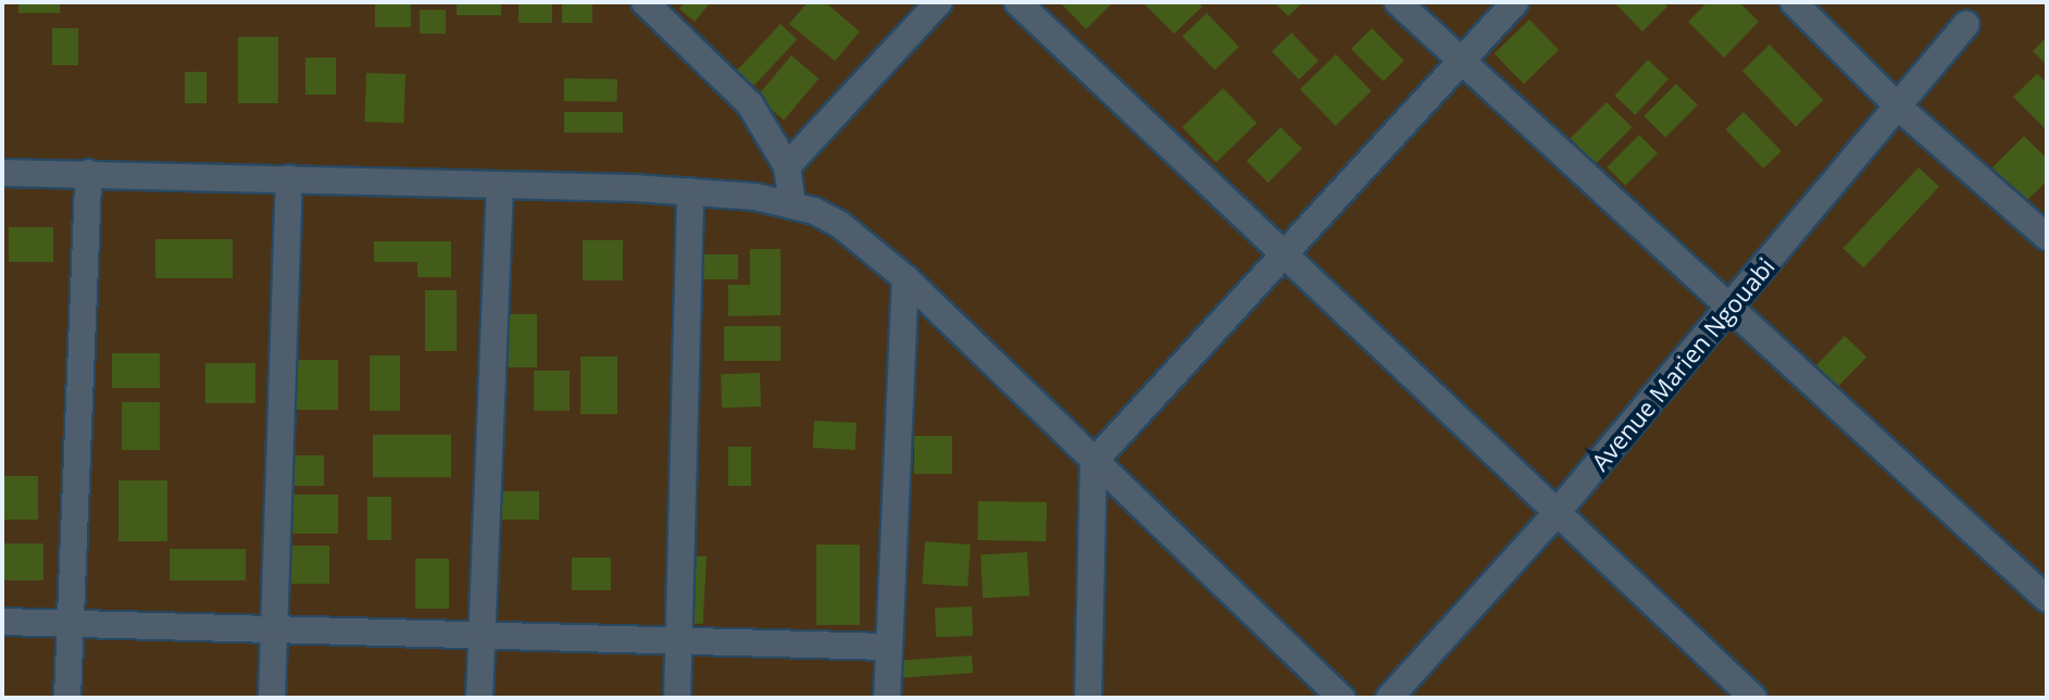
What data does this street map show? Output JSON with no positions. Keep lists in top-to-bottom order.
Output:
{
  "streets": {
    "street": ["Avenue Marien Ngouabi"]
  }
}
